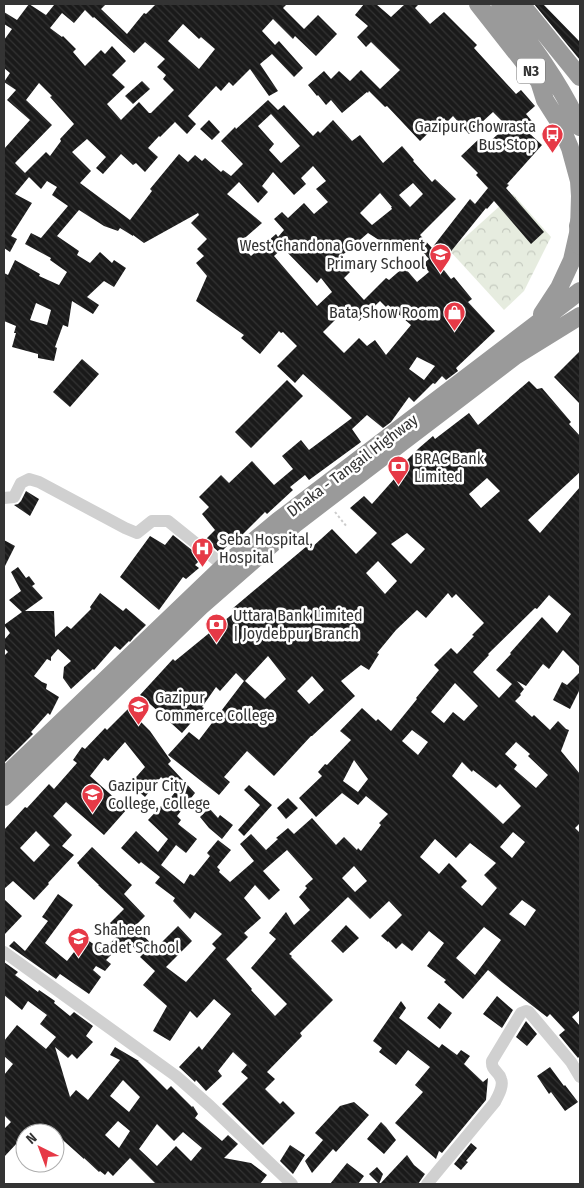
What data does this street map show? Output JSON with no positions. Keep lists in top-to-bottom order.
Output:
{
  "streets": {
    "highway": ["N3", "Dhaka - Tangail Highway"]
  },
  "crossings": [
    ["N3", "Dhaka - Tangail Highway"]
  ],
  "places": {
    "bus stop": ["Gazipur Chowrasta Bus Stop"],
    "school or university": [
      "West Chandona Government Primary School",
      "Gazipur Commerce College",
      "Gazipur City College, College",
      "Shaheen Cadet School"
    ],
    "shop": ["Bata Show Room"],
    "bank": ["BRAC Bank Limited", "Uttara Bank Limited | Joydebpur Branch"],
    "hospital": ["Seba Hospital, Hospital"]
  },
  "north": "top left"
}
